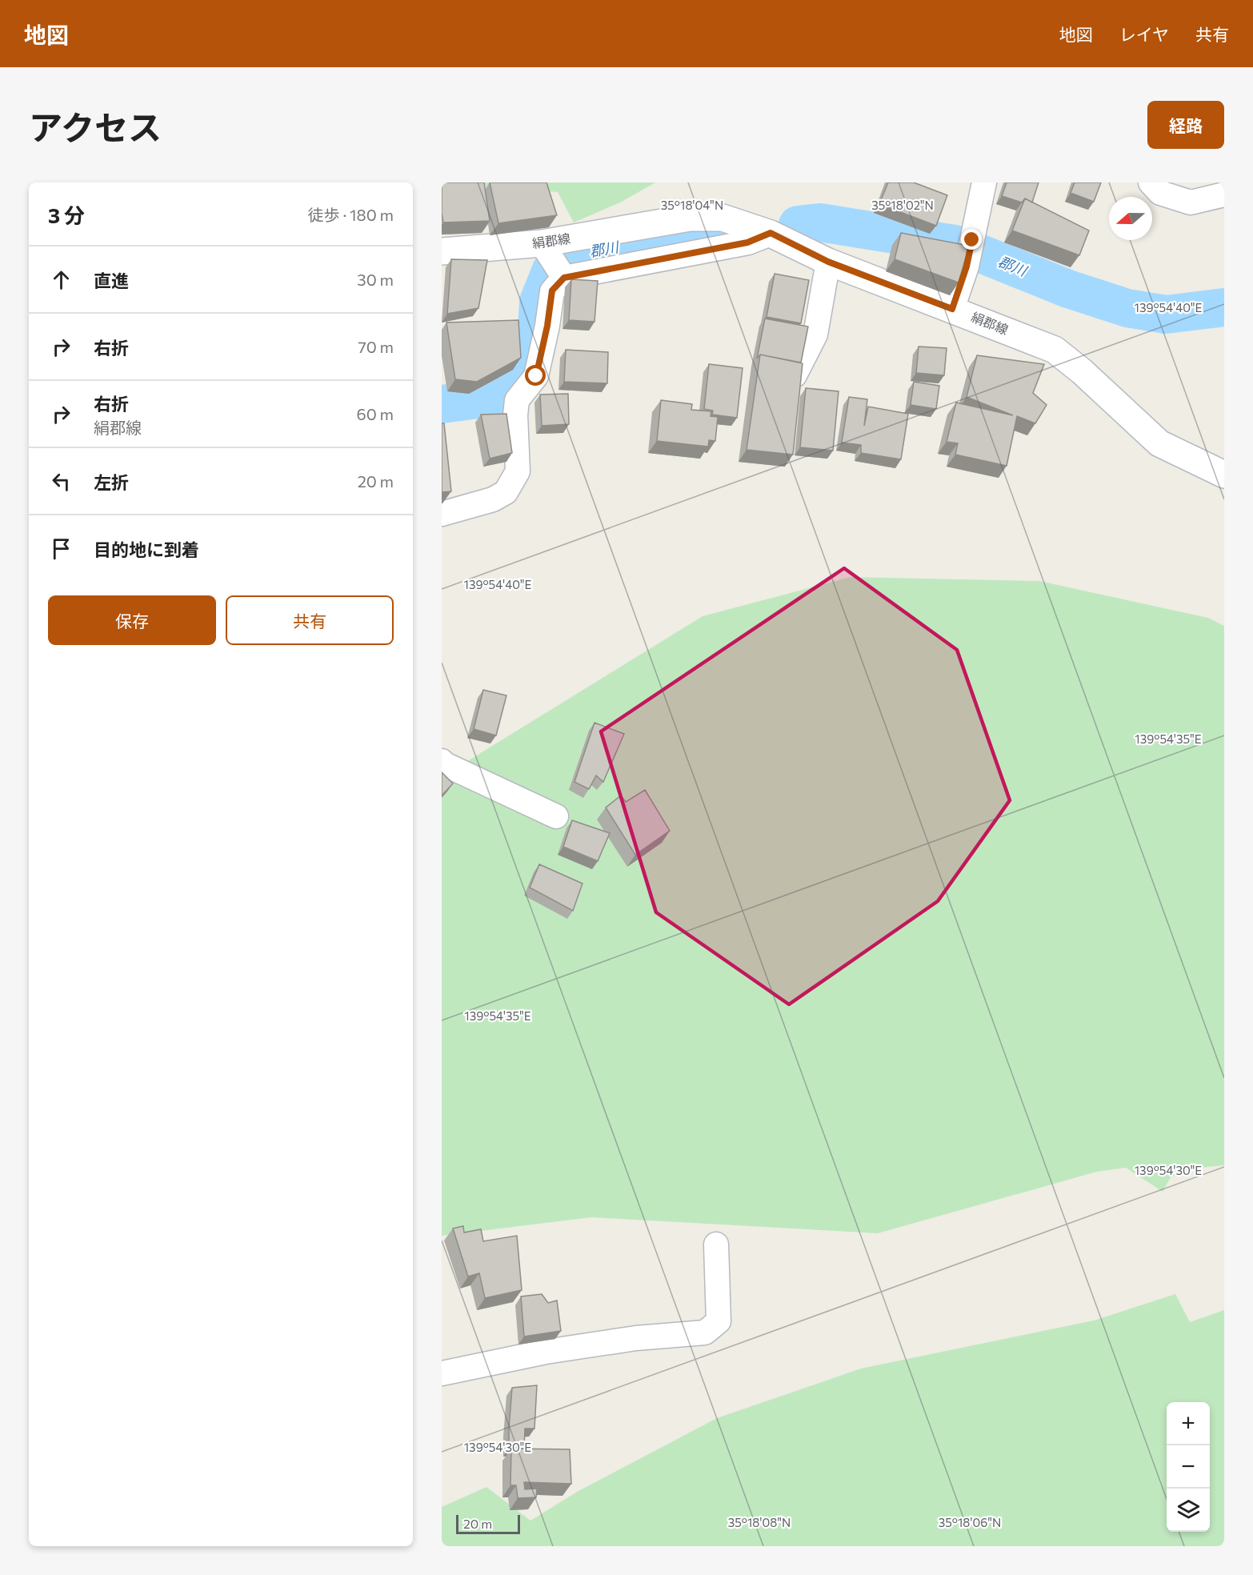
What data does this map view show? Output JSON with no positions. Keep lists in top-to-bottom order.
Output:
{
  "streets": {
    "main road": ["絹郡線"]
  },
  "water": ["郡川"],
  "scale_bar": "20 m",
  "north": "left",
  "page": {
    "header": "地図",
    "nav": ["地図", "レイヤ", "共有"],
    "title": "アクセス",
    "buttons": [
      "経路",
      ["保存", "共有"]
    ],
    "heading": ["3 分", "徒歩 · 180 m"],
    "list": [
      ["直進", "30 m"],
      ["右折", "70 m"],
      ["右折", "絹郡線", "60 m"],
      ["左折", "20 m"],
      "目的地に到着"
    ],
    "map_buttons": ["+", "−"],
    "scale": "20 m"
  },
  "coordinates": [
    "35°18'04\"N",
    "35°18'02\"N",
    "139°54'40\"E",
    "139°54'35\"E",
    "139°54'30\"E",
    "35°18'08\"N",
    "35°18'06\"N"
  ]
}
